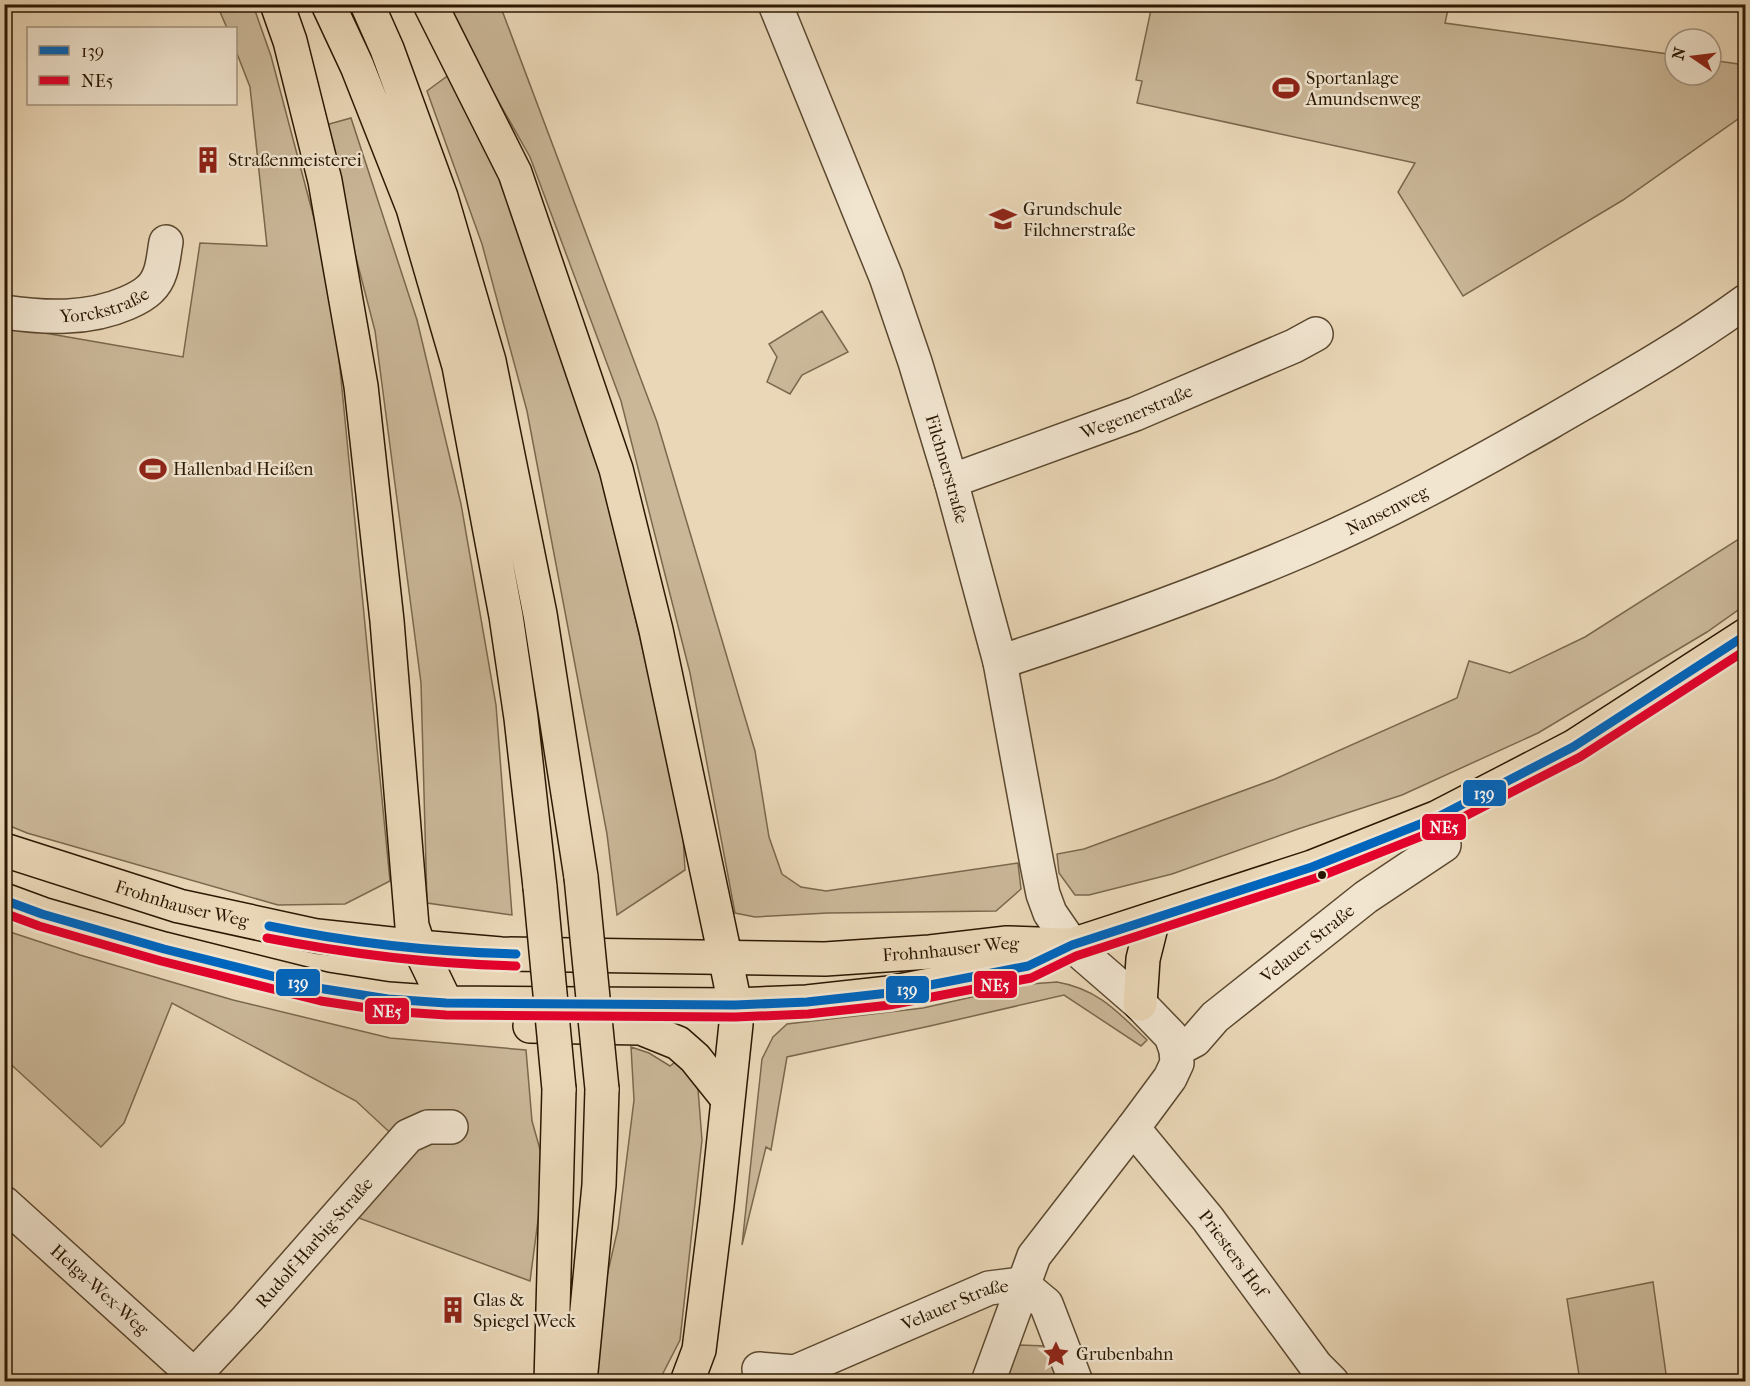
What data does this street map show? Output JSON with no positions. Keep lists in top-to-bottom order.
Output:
{
  "streets": {
    "main road": ["Frohnhauser Weg"],
    "street": [
      "Yorckstraße",
      "Wegenerstraße",
      "Filchnerstraße",
      "Nansenweg",
      "Velauer Straße",
      "Rudolf-Harbig-Straße",
      "Priesters Hof",
      "Helga-Wex-Weg"
    ]
  },
  "crossings": [
    ["Wegenerstraße", "Filchnerstraße"],
    ["Filchnerstraße", "Nansenweg"],
    ["Filchnerstraße", "Frohnhauser Weg"],
    ["Velauer Straße", "Priesters Hof"],
    ["Rudolf-Harbig-Straße", "Helga-Wex-Weg"]
  ],
  "places": {
    "sports": ["Sportanlage Amundsenweg", "Hallenbad Heißen"],
    "building": ["Straßenmeisterei", "Glas & Spiegel Weck"],
    "school or university": ["Grundschule Filchnerstraße"],
    "place": ["Grubenbahn"]
  },
  "lines": ["transit line 139", "transit line NE5"],
  "legend": ["139", "NE5"],
  "north": "left"
}
